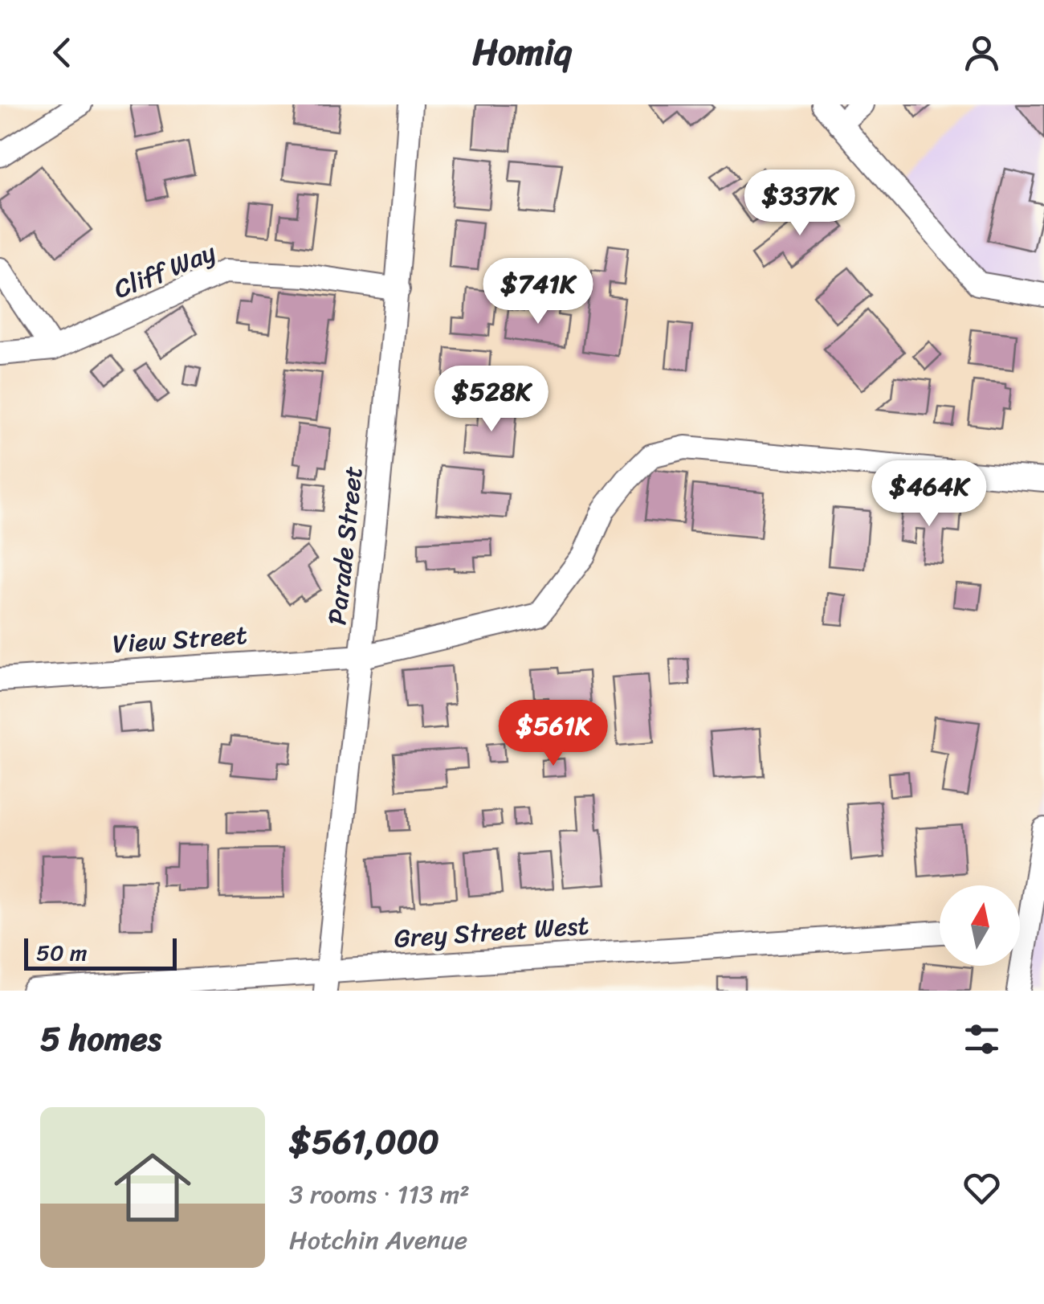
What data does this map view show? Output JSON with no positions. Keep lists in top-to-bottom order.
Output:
{
  "streets": {
    "street": [
      "Cliff Way",
      "Parade Street",
      "View Street",
      "Grey Street West"
    ]
  },
  "crossings": [
    ["Cliff Way", "Parade Street"],
    ["Parade Street", "View Street"],
    ["Parade Street", "Grey Street West"]
  ],
  "scale_bar": "50 m",
  "north": "top",
  "page": {
    "header": "Homiq",
    "price": [
      "$337K",
      "$741K",
      "$528K",
      "$464K",
      "$561K"
    ],
    "scale": "50 m",
    "heading": "5 homes",
    "list": [
      {
        "name": "$561,000",
        "note": "3 rooms · 113 m² · Hotchin Avenue"
      }
    ]
  }
}
